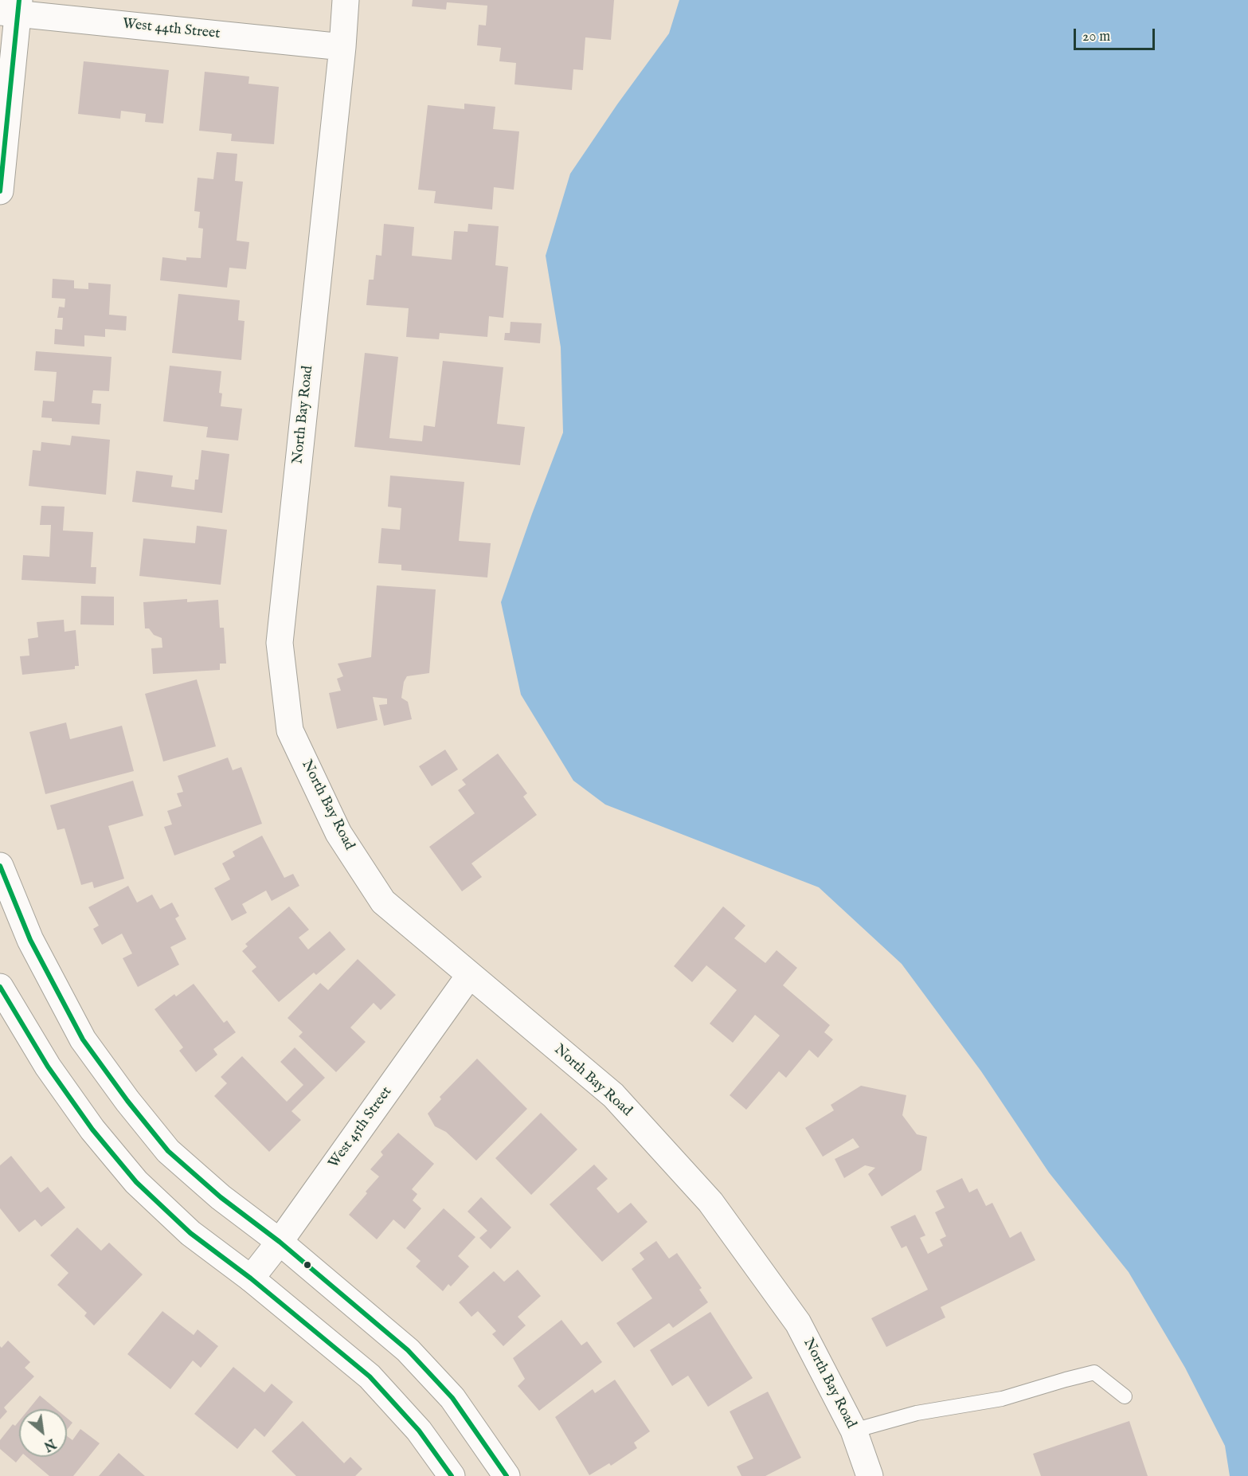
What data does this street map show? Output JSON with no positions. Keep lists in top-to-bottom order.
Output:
{
  "streets": {
    "street": ["West 44th Street", "North Bay Road", "West 45th Street"]
  },
  "crossings": [
    ["West 44th Street", "North Bay Road"],
    ["North Bay Road", "West 45th Street"]
  ],
  "scale_bar": "20 m",
  "north": "bottom right"
}
